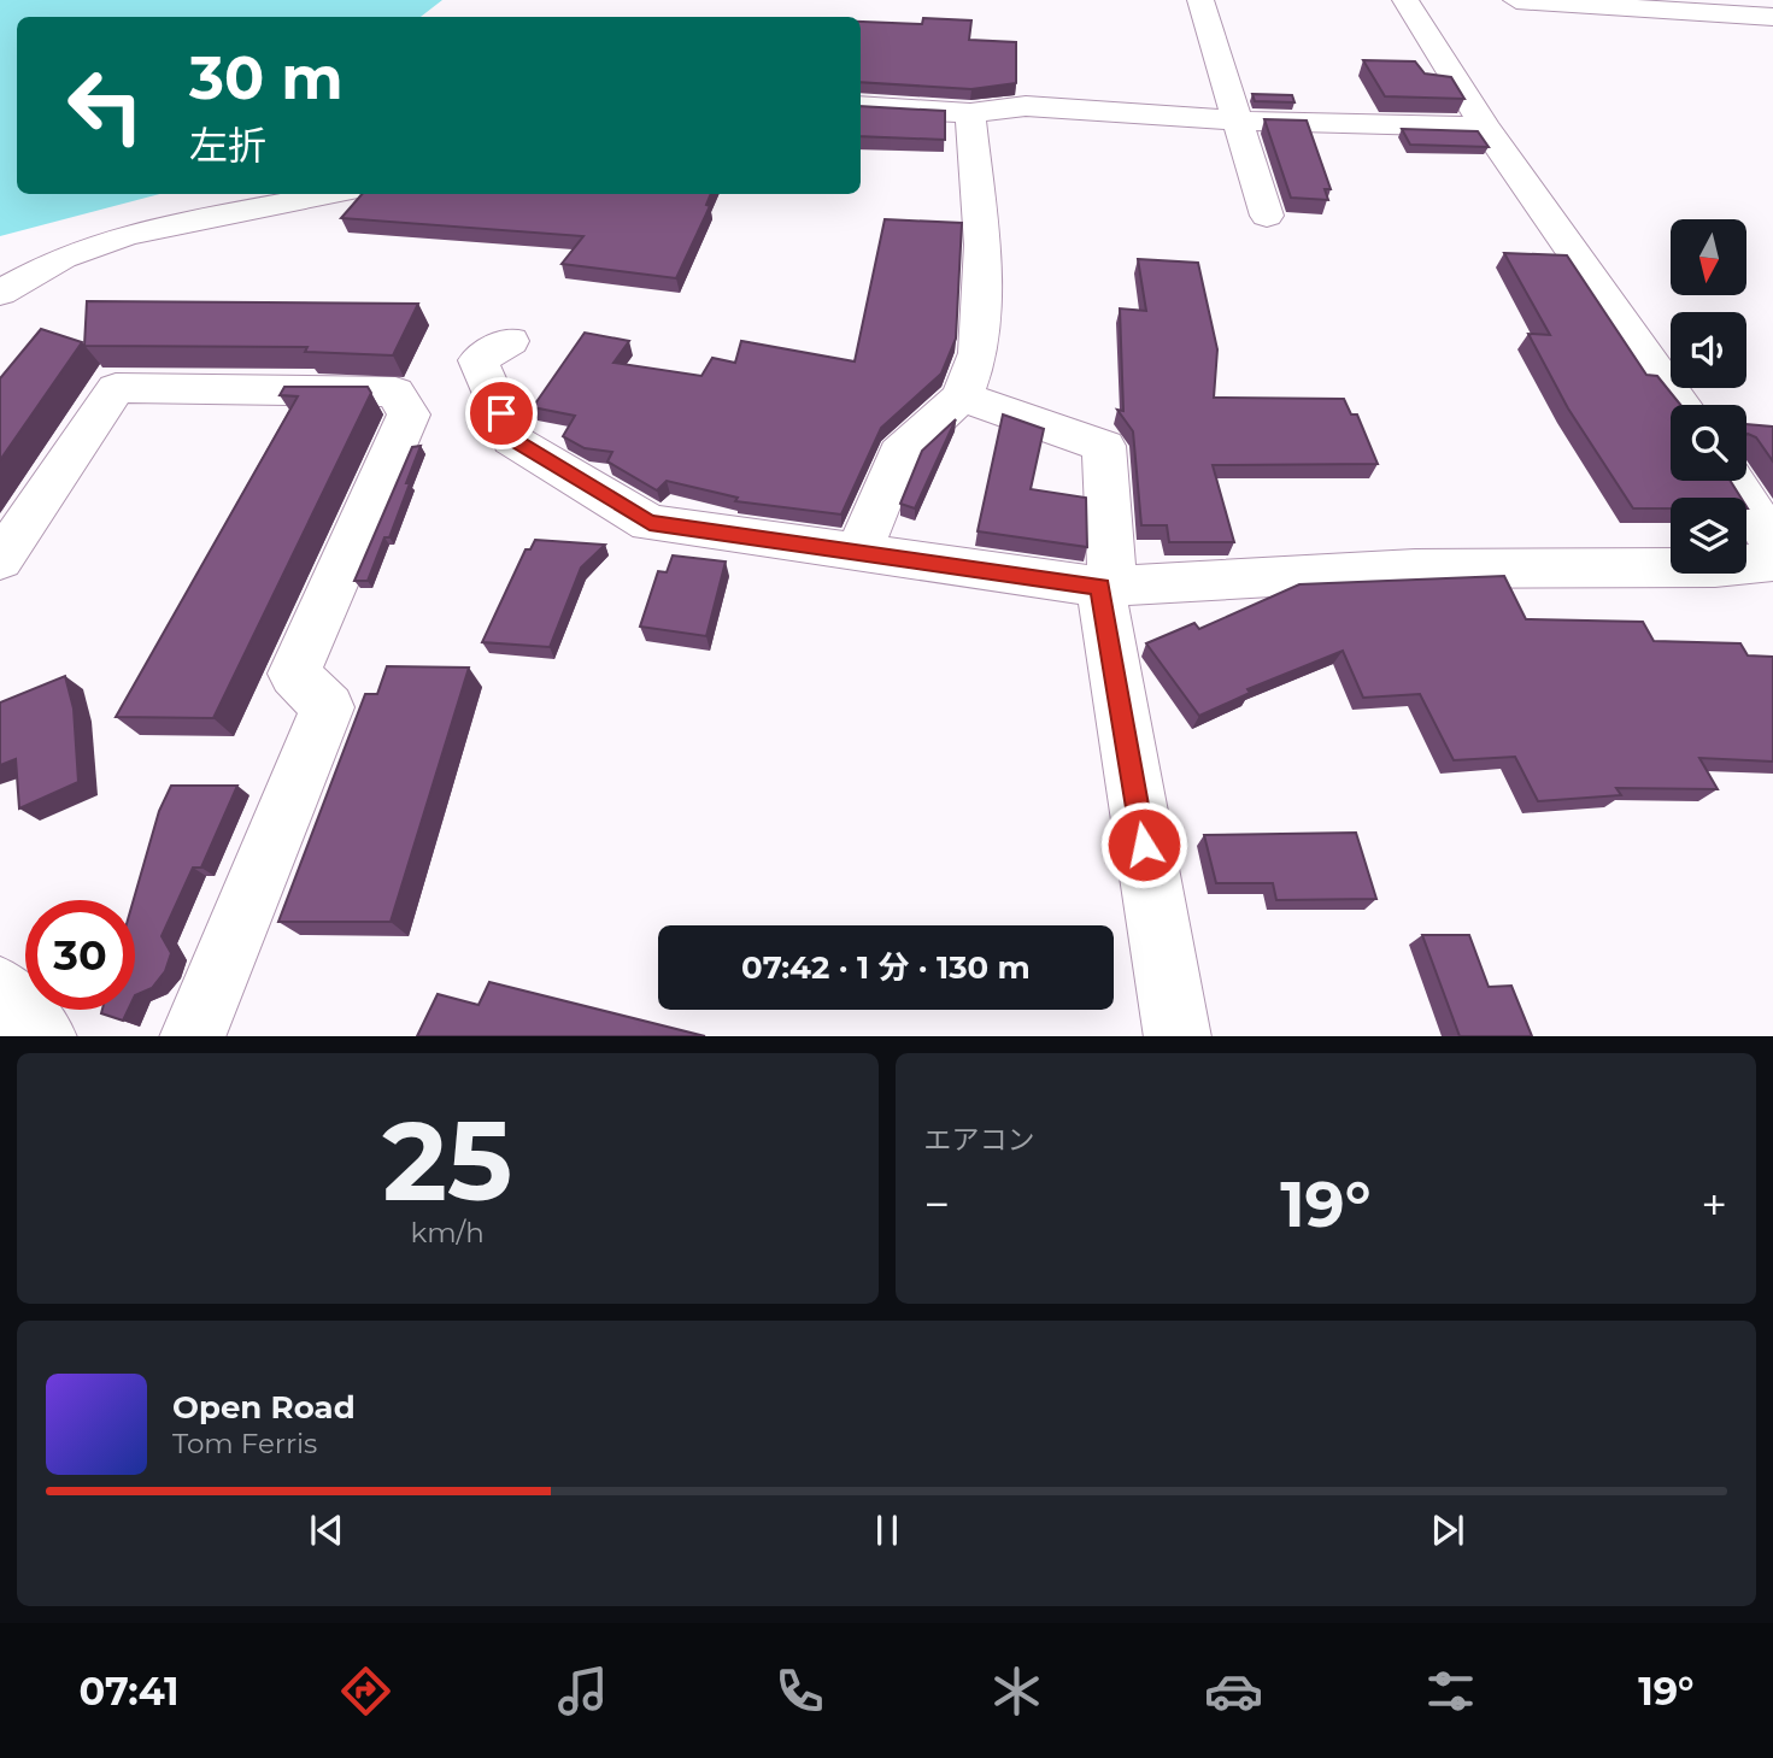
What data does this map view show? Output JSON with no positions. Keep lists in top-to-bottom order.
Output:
{
  "north": "bottom",
  "page": {
    "turn": ["30 m", "左折"],
    "limit": "30",
    "trip": "07:42 · 1 分 · 130 m",
    "tile": [
      ["25", "km/h"],
      "エアコン"
    ],
    "heat": ["−", "19°", "+"],
    "song": ["Open Road", "Tom Ferris"],
    "tabs": ["07:41", "19°"]
  }
}
